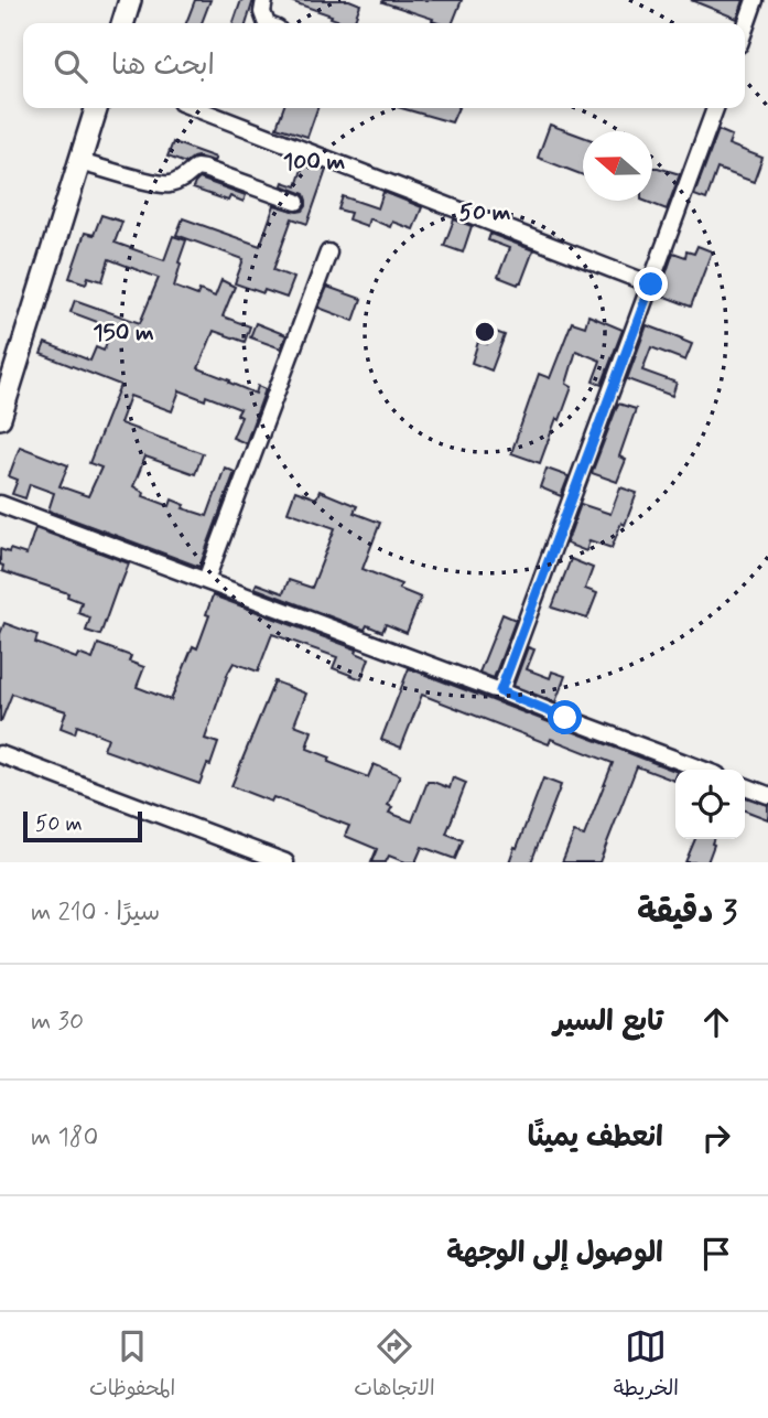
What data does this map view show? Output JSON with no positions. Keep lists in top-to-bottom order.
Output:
{
  "scale_bar": "50 m",
  "north": "left",
  "page": {
    "search": "ابحث هنا",
    "scale": "50 m",
    "heading": ["3 دقيقة", "سيرًا · 210 m"],
    "list": [
      ["تابع السير", "30 m"],
      ["انعطف يمينًا", "180 m"],
      "الوصول إلى الوجهة"
    ],
    "nav": ["الخريطة", "الاتجاهات", "المحفوظات"]
  },
  "rings": ["100 m", "50 m", "150 m"]
}
